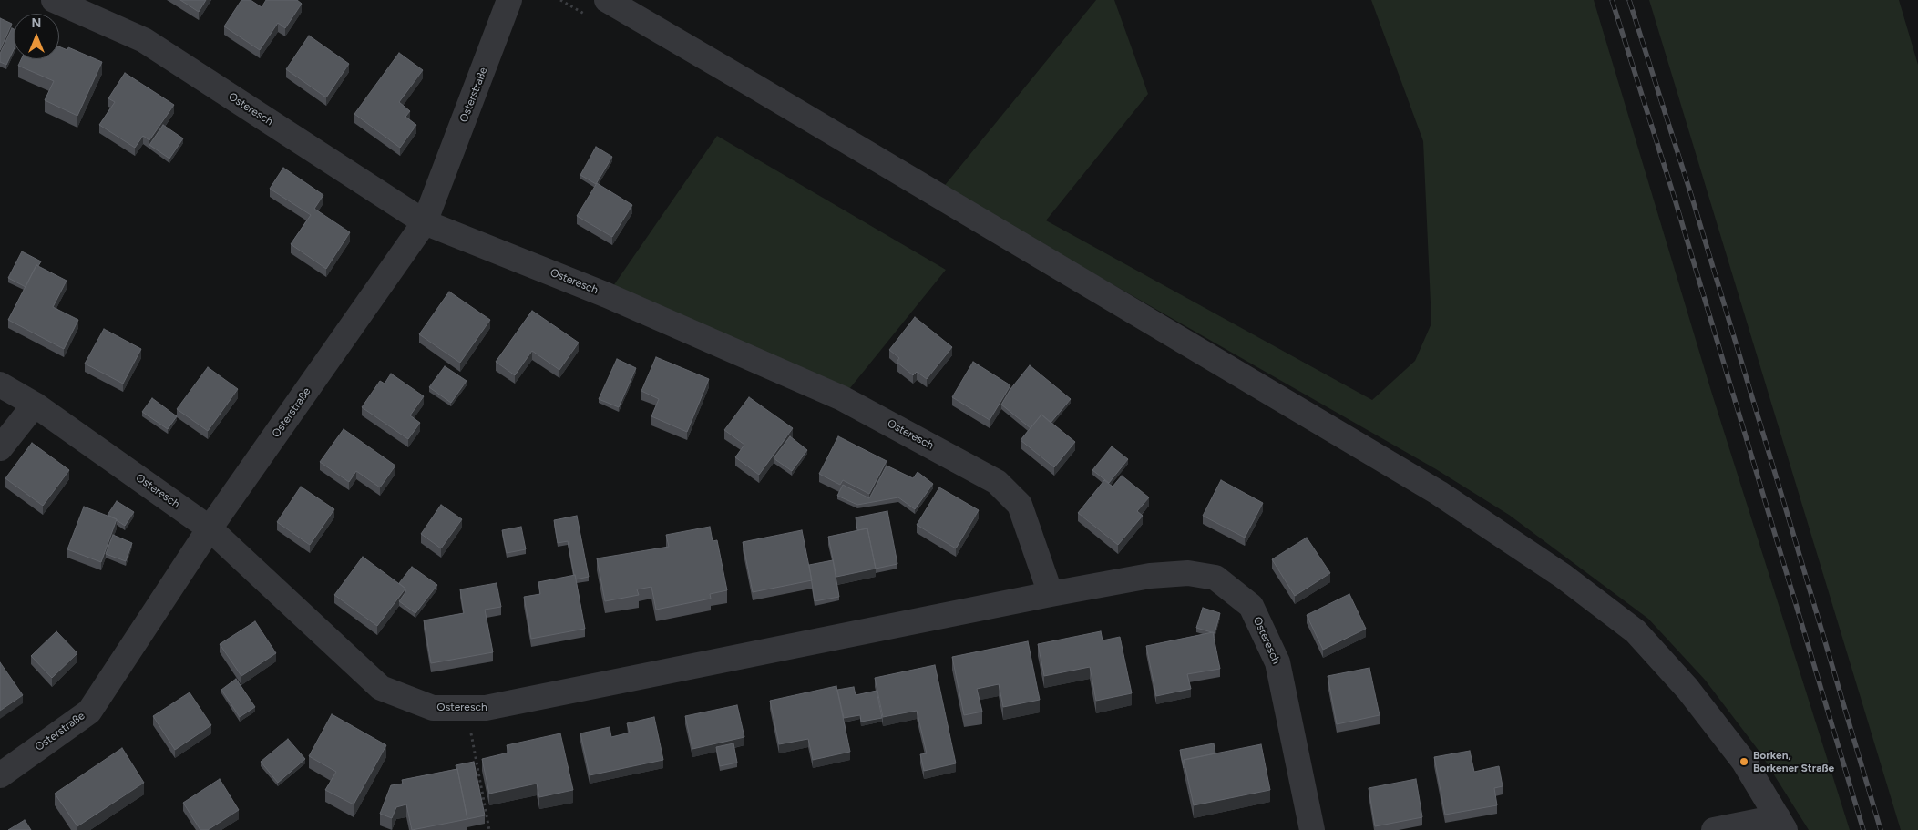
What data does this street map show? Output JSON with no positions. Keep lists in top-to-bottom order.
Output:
{
  "streets": {
    "street": ["Osterstraße", "Osteresch"]
  },
  "crossings": [
    ["Osterstraße", "Osteresch"]
  ],
  "places": ["Borken, Borkener Straße"],
  "north": "top"
}
